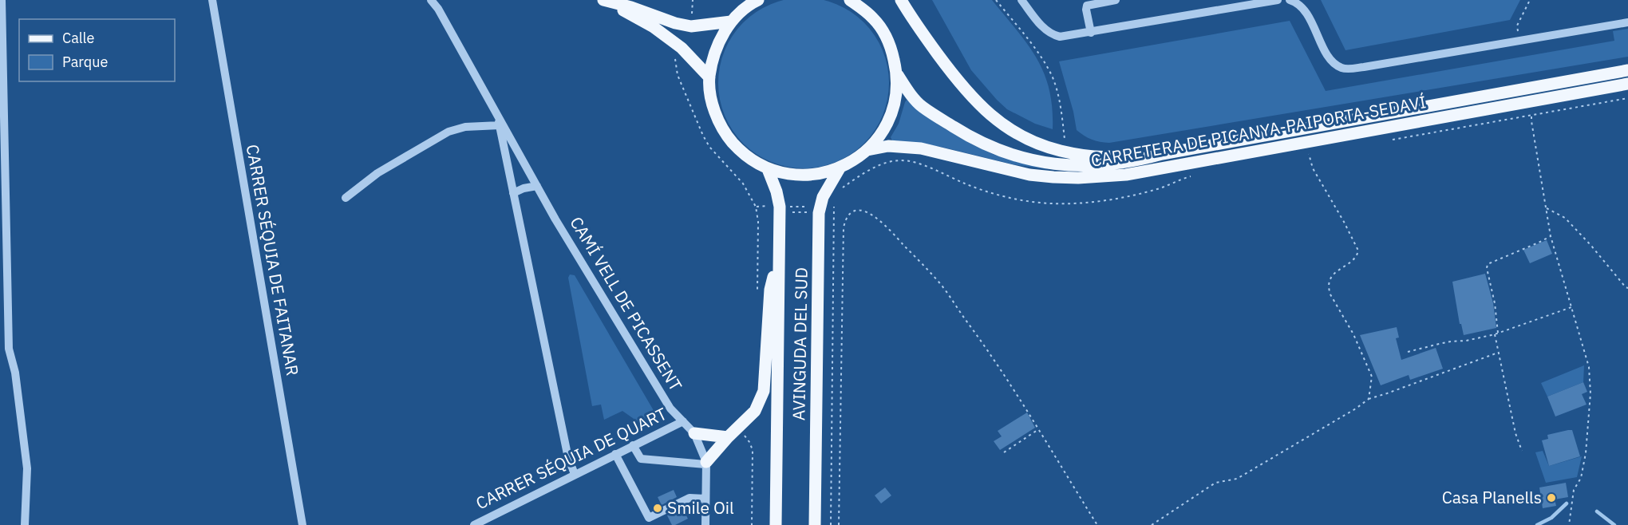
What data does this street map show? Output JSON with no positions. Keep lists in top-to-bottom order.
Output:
{
  "streets": {
    "main road": ["CARRETERA DE PICANYA-PAIPORTA-SEDAVÍ", "AVINGUDA DEL SUD"],
    "street": ["CARRER SÉQUIA DE FAITANAR", "CAMÍ VELL DE PICASSENT", "CARRER SÉQUIA DE QUART"]
  },
  "crossings": [
    ["CAMÍ VELL DE PICASSENT", "CARRER SÉQUIA DE QUART"]
  ],
  "places": ["Casa Planells", "Smile Oil"],
  "legend": ["Calle", "Parque"]
}
